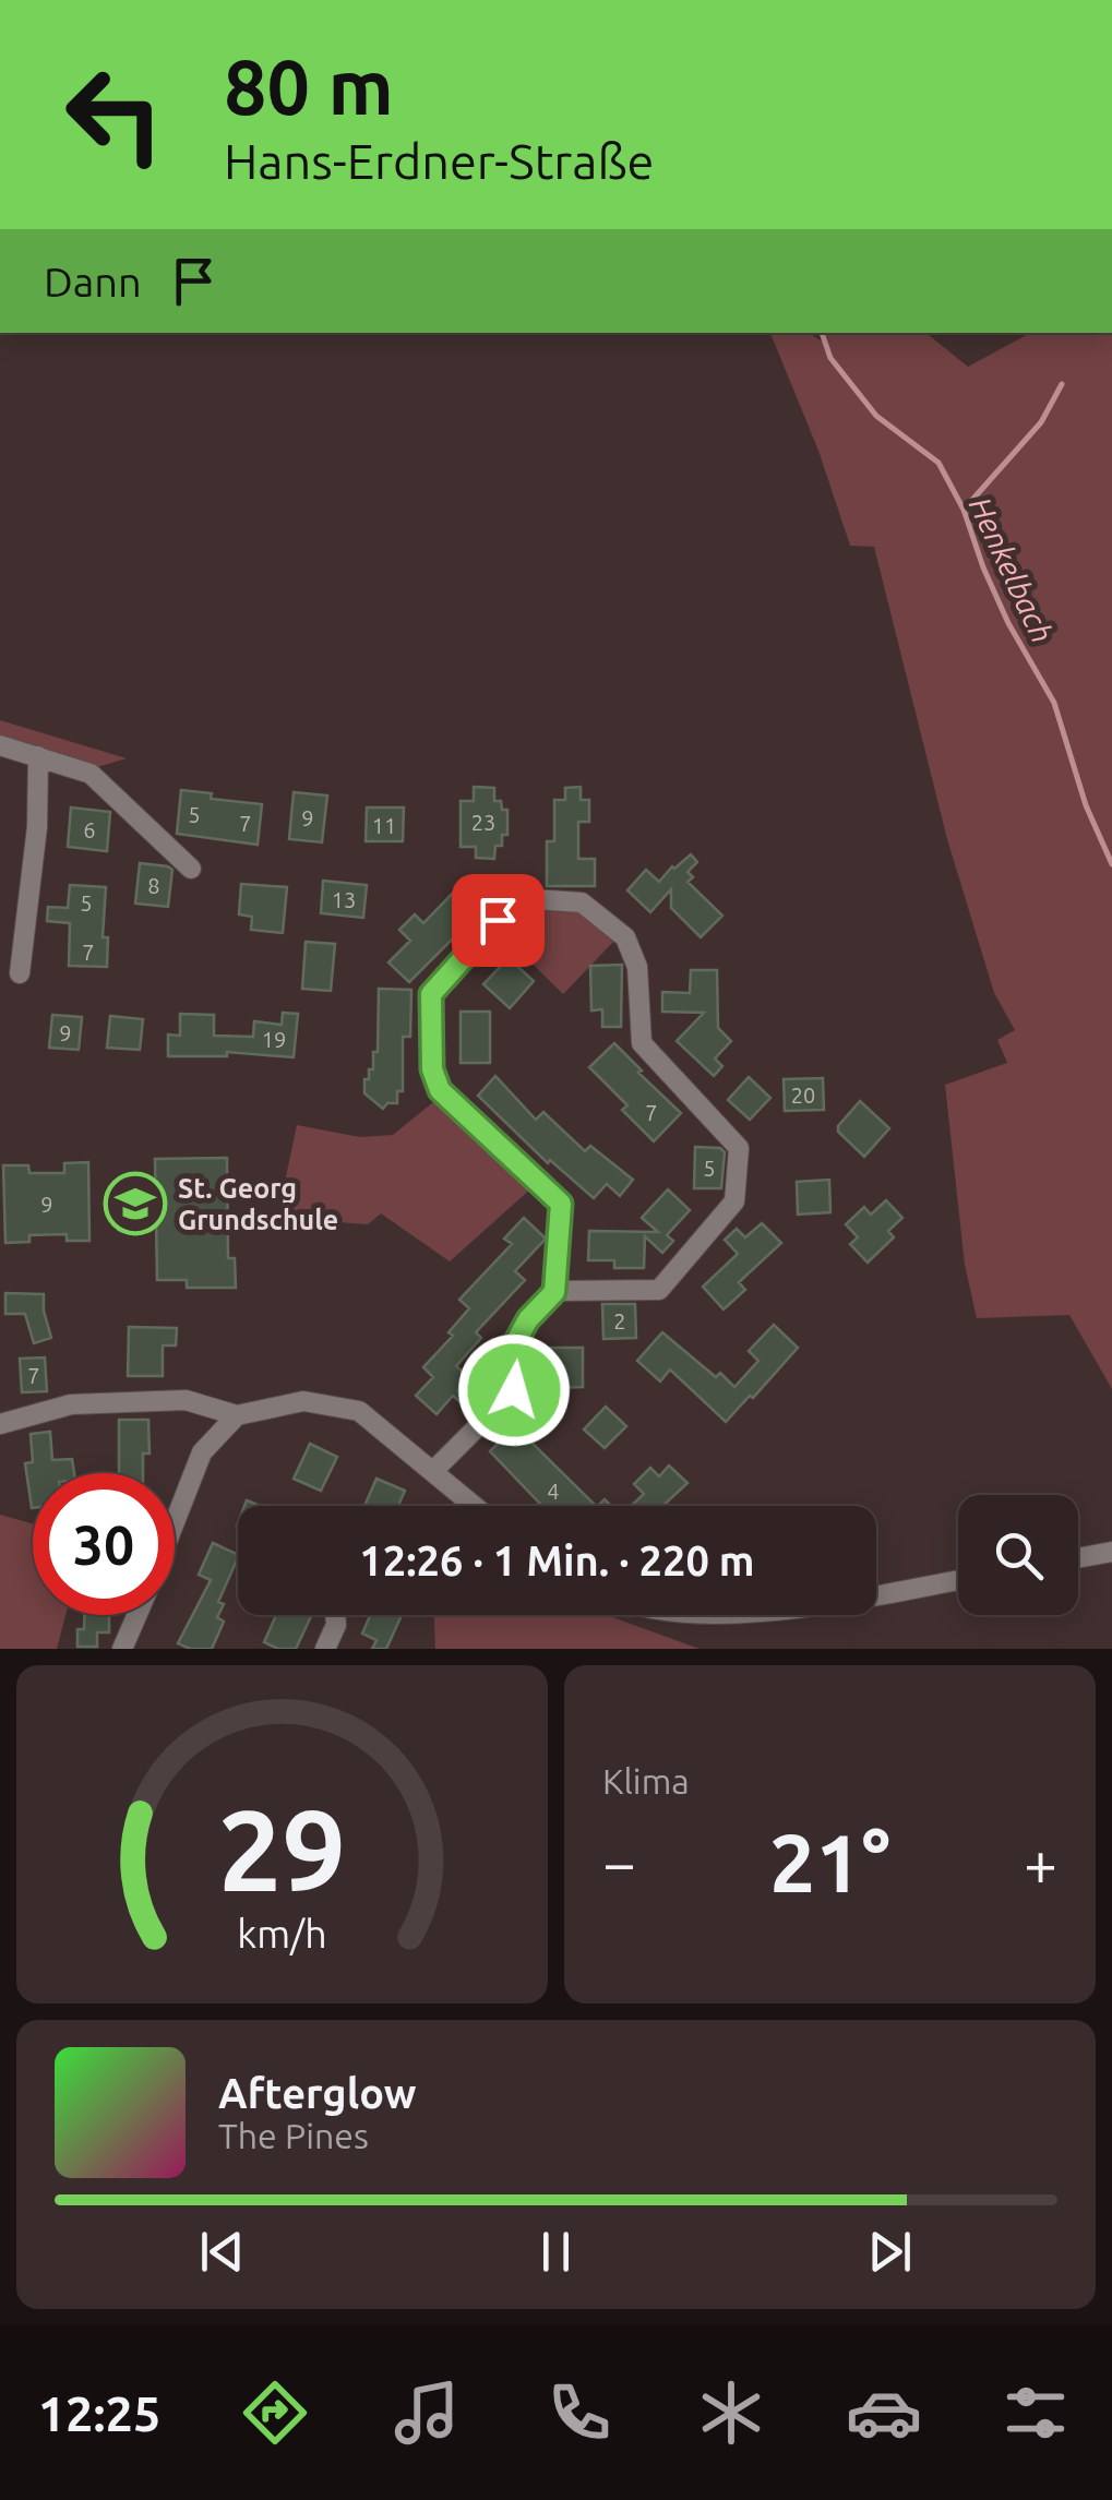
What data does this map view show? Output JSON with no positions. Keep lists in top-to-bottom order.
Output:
{
  "water": ["Henkelbach"],
  "places": {
    "school or university": ["St. Georg Grundschule"]
  },
  "house_numbers": [
    "5",
    "9",
    "23",
    "7",
    "11",
    "6",
    "8",
    "13",
    "5",
    "7",
    "9",
    "19",
    "20",
    "7",
    "5",
    "9",
    "2",
    "7",
    "4"
  ],
  "page": {
    "turn": ["80 m", "Hans-Erdner-Straße"],
    "then": "Dann",
    "limit": "30",
    "trip": "12:26 · 1 Min. · 220 m",
    "tile": "Klima",
    "heat": ["−", "21°", "+"],
    "song": ["Afterglow", "The Pines"],
    "tabs": "12:25",
    "gauge": ["29", "km/h"]
  }
}
